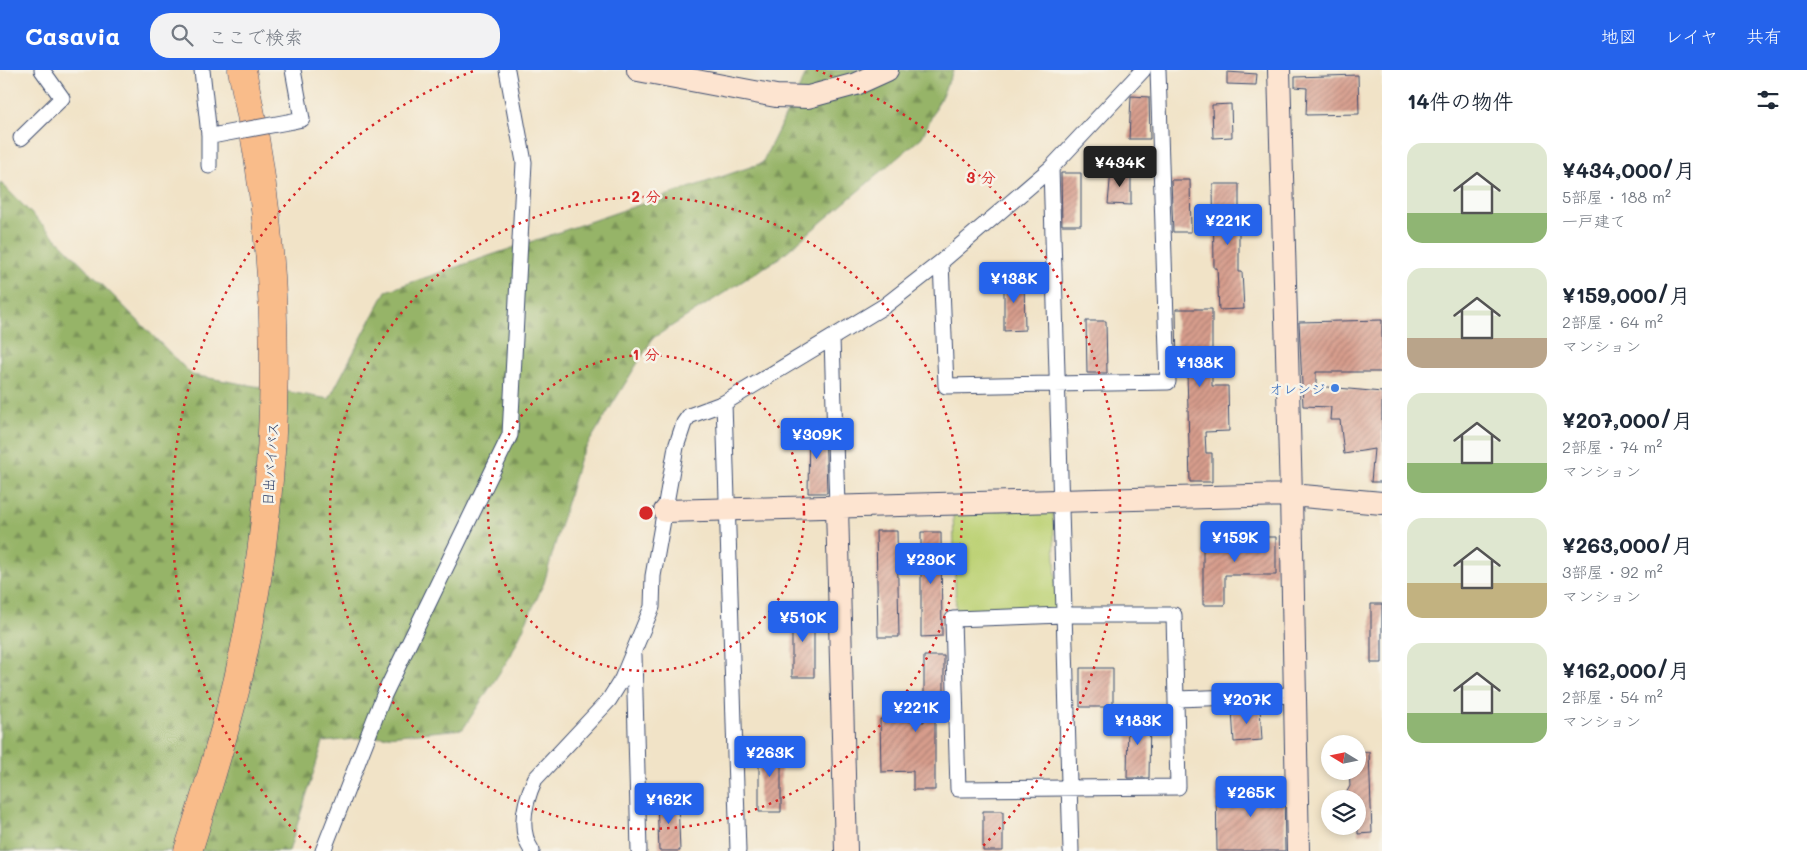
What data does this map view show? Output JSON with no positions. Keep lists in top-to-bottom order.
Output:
{
  "streets": {
    "highway": ["日出バイパス"]
  },
  "places": ["オレンジ"],
  "north": "left",
  "page": {
    "header": "Casavia",
    "search": "ここで検索",
    "nav": ["地図", "レイヤ", "共有"],
    "heading": "14件の物件",
    "list": [
      {
        "name": "¥434,000/月",
        "note": "5部屋 · 188 m² · 一戸建て"
      },
      {
        "name": "¥159,000/月",
        "note": "2部屋 · 64 m² · マンション"
      },
      {
        "name": "¥207,000/月",
        "note": "2部屋 · 74 m² · マンション"
      },
      {
        "name": "¥263,000/月",
        "note": "3部屋 · 92 m² · マンション"
      },
      {
        "name": "¥162,000/月",
        "note": "2部屋 · 54 m² · マンション"
      }
    ],
    "price": [
      "¥434K",
      "¥221K",
      "¥138K",
      "¥138K",
      "¥309K",
      "¥159K",
      "¥230K",
      "¥510K",
      "¥207K",
      "¥221K",
      "¥183K",
      "¥263K",
      "¥265K",
      "¥162K"
    ]
  },
  "rings": ["3 分", "2 分", "1 分"]
}
